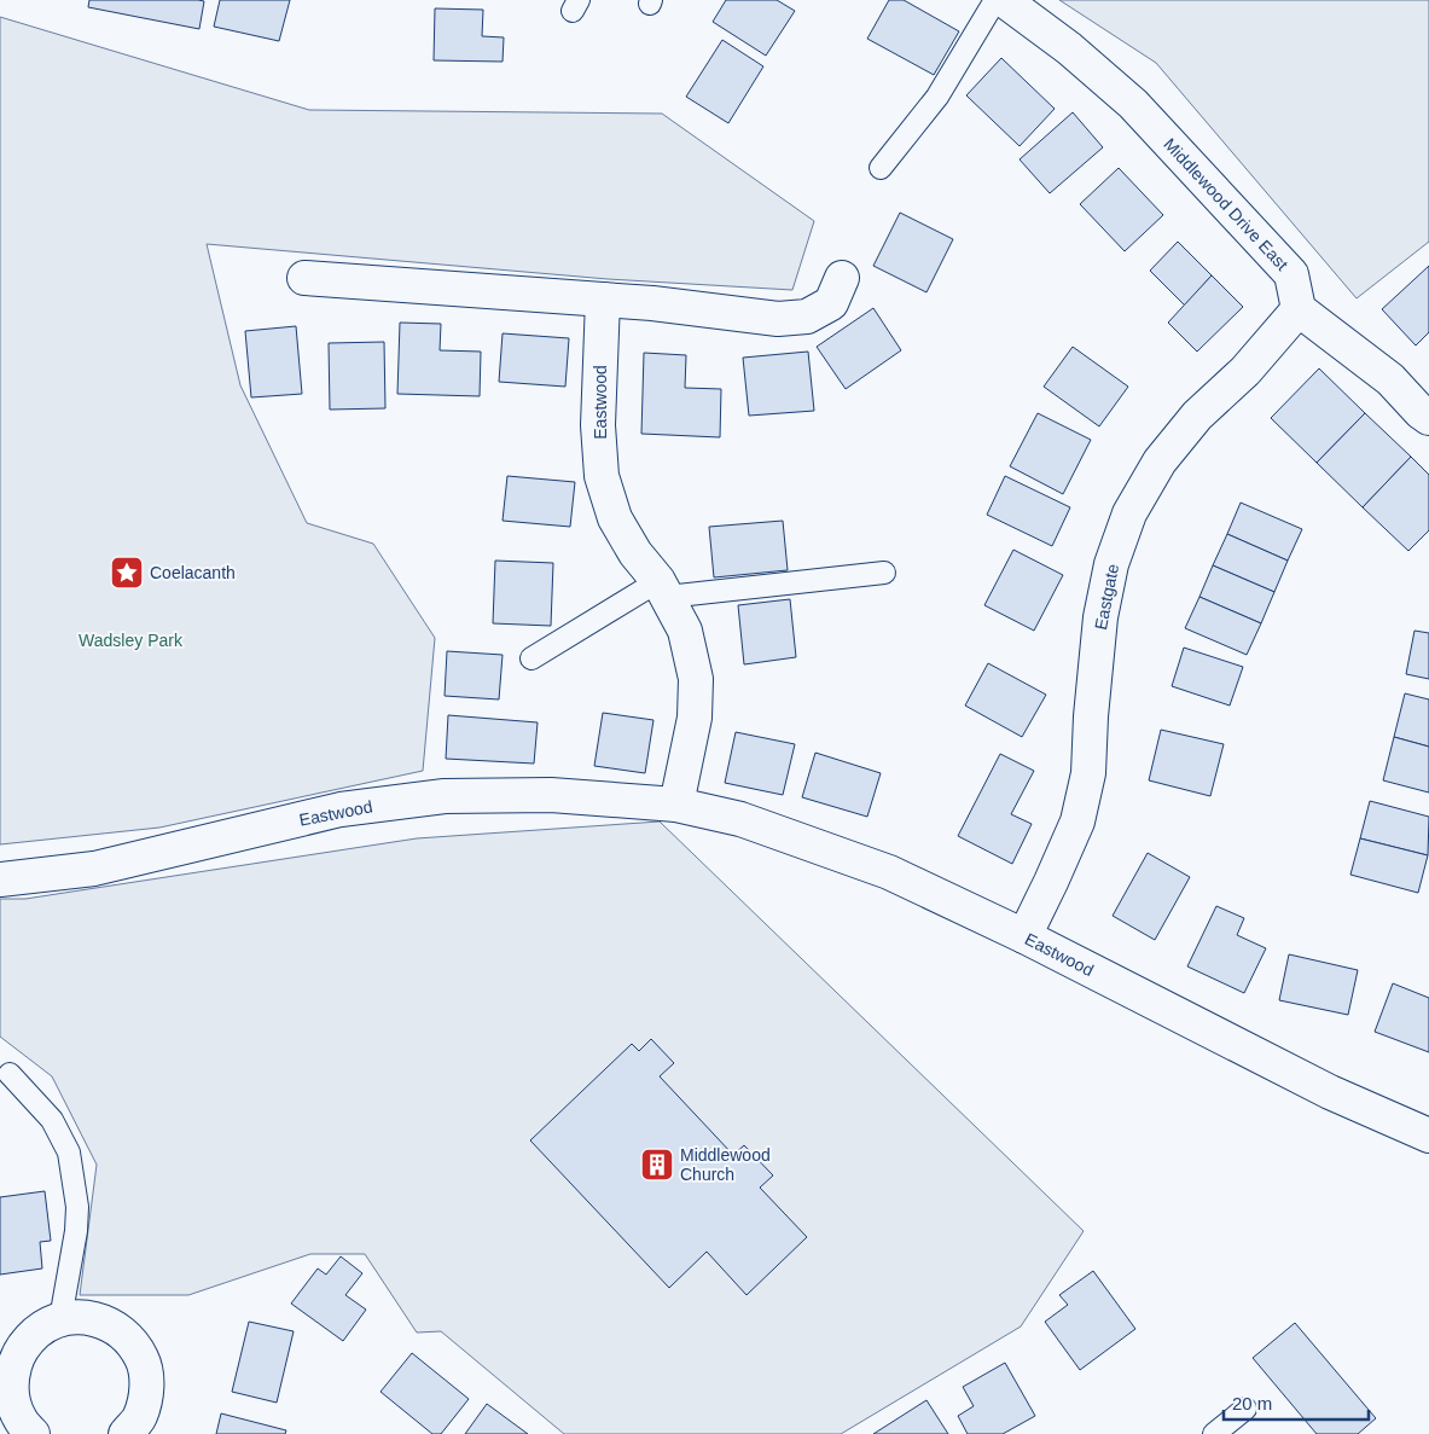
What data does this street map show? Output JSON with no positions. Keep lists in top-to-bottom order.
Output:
{
  "streets": {
    "street": ["Middlewood Drive East", "Eastwood", "Eastgate"]
  },
  "crossings": [
    ["Middlewood Drive East", "Eastgate"],
    ["Eastwood", "Eastgate"]
  ],
  "parks": ["Wadsley Park"],
  "places": {
    "place": ["Coelacanth"],
    "building": ["Middlewood Church"]
  },
  "scale_bar": "20 m"
}
